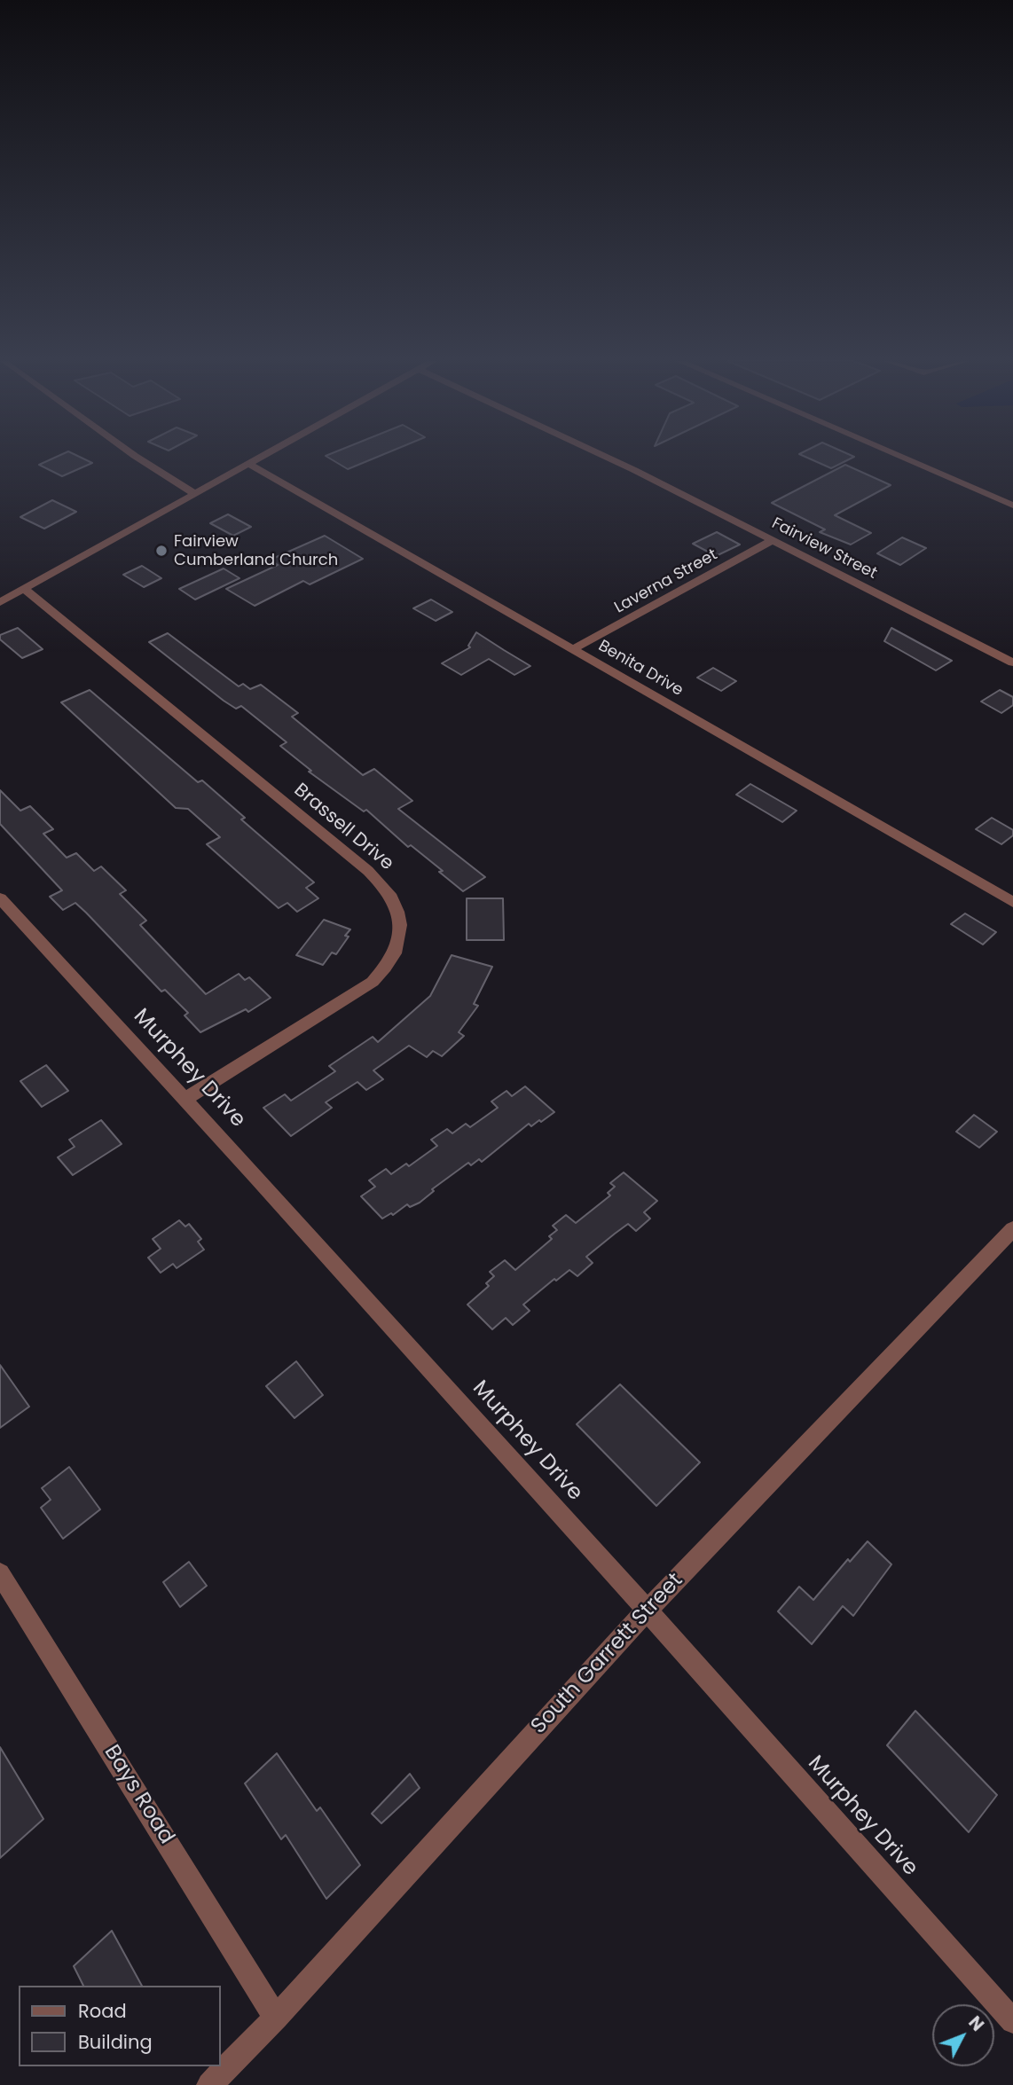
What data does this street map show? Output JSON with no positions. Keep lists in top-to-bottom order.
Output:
{
  "streets": {
    "street": [
      "Fairview Street",
      "Laverna Street",
      "Benita Drive",
      "Brassell Drive",
      "Murphey Drive",
      "South Garrett Street",
      "Bays Road"
    ]
  },
  "crossings": [
    ["Fairview Street", "Laverna Street"],
    ["Laverna Street", "Benita Drive"],
    ["Brassell Drive", "Murphey Drive"],
    ["Murphey Drive", "South Garrett Street"],
    ["South Garrett Street", "Bays Road"]
  ],
  "places": ["Fairview Cumberland Church"],
  "legend": ["Road", "Building"],
  "north": "top right"
}
